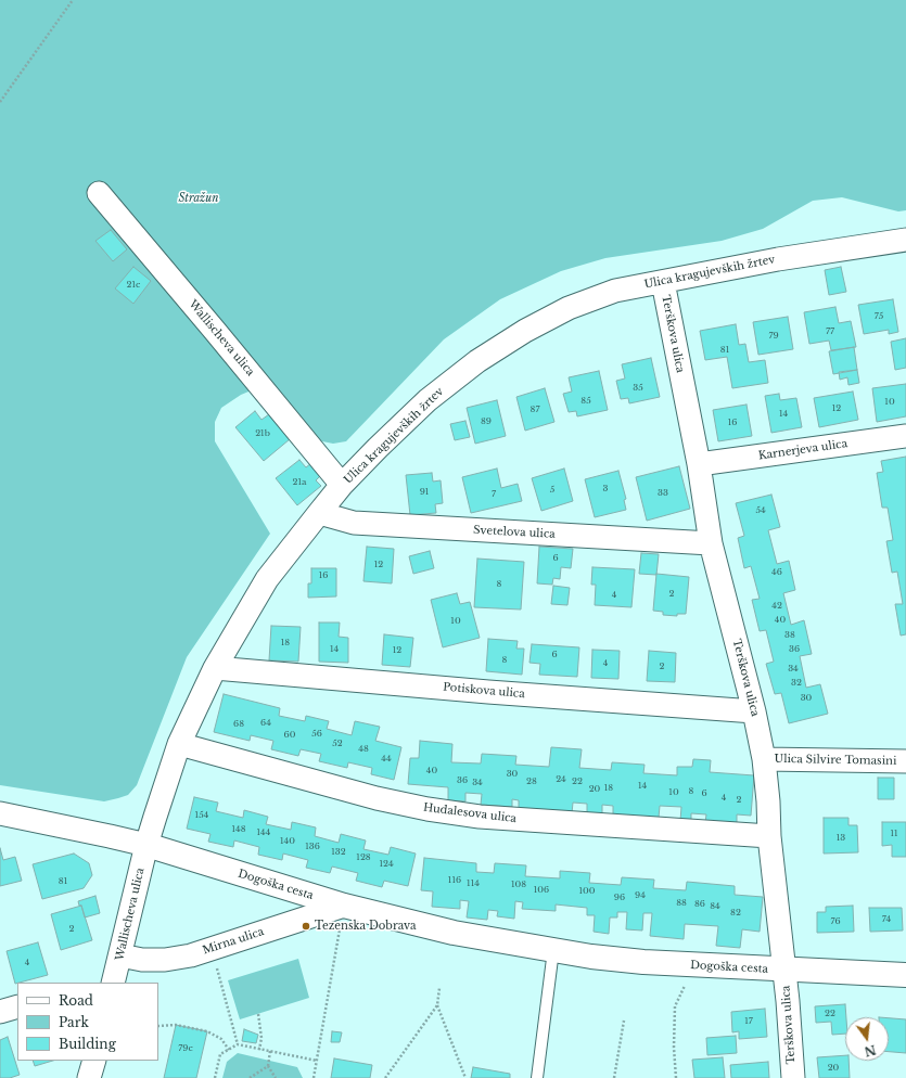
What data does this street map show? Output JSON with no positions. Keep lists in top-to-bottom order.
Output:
{
  "streets": {
    "street": [
      "Ulica kragujevških žrtev",
      "Terškova ulica",
      "Wallischeva ulica",
      "Karnerjeva ulica",
      "Svetelova ulica",
      "Potiskova ulica",
      "Ulica Silvire Tomasini",
      "Hudalesova ulica",
      "Dogoška cesta",
      "Mirna ulica"
    ]
  },
  "crossings": [
    ["Ulica kragujevških žrtev", "Terškova ulica"],
    ["Ulica kragujevških žrtev", "Wallischeva ulica"],
    ["Ulica kragujevških žrtev", "Svetelova ulica"],
    ["Ulica kragujevških žrtev", "Potiskova ulica"],
    ["Ulica kragujevških žrtev", "Hudalesova ulica"],
    ["Ulica kragujevških žrtev", "Dogoška cesta"],
    ["Terškova ulica", "Karnerjeva ulica"],
    ["Terškova ulica", "Svetelova ulica"],
    ["Terškova ulica", "Potiskova ulica"],
    ["Terškova ulica", "Ulica Silvire Tomasini"],
    ["Terškova ulica", "Hudalesova ulica"],
    ["Terškova ulica", "Dogoška cesta"],
    ["Wallischeva ulica", "Dogoška cesta"],
    ["Wallischeva ulica", "Mirna ulica"],
    ["Dogoška cesta", "Mirna ulica"]
  ],
  "parks": ["Stražun"],
  "places": ["Tezenska Dobrava"],
  "house_numbers": [
    "21c",
    "75",
    "77",
    "79",
    "81",
    "35",
    "85",
    "10",
    "12",
    "87",
    "14",
    "89",
    "16",
    "21b",
    "21a",
    "3",
    "5",
    "91",
    "33",
    "7",
    "54",
    "6",
    "12",
    "46",
    "16",
    "8",
    "2",
    "4",
    "42",
    "40",
    "10",
    "38",
    "18",
    "14",
    "36",
    "12",
    "6",
    "8",
    "4",
    "2",
    "34",
    "32",
    "30",
    "64",
    "68",
    "56",
    "60",
    "52",
    "48",
    "44",
    "40",
    "30",
    "24",
    "36",
    "28",
    "22",
    "34",
    "14",
    "18",
    "20",
    "8",
    "10",
    "6",
    "4",
    "2",
    "154",
    "148",
    "144",
    "11",
    "13",
    "140",
    "136",
    "132",
    "128",
    "124",
    "116",
    "81",
    "114",
    "108",
    "106",
    "100",
    "94",
    "96",
    "88",
    "86",
    "84",
    "82",
    "74",
    "76",
    "2",
    "4",
    "22",
    "17",
    "79c",
    "20"
  ],
  "legend": ["Road", "Park", "Building"],
  "north": "bottom"
}
